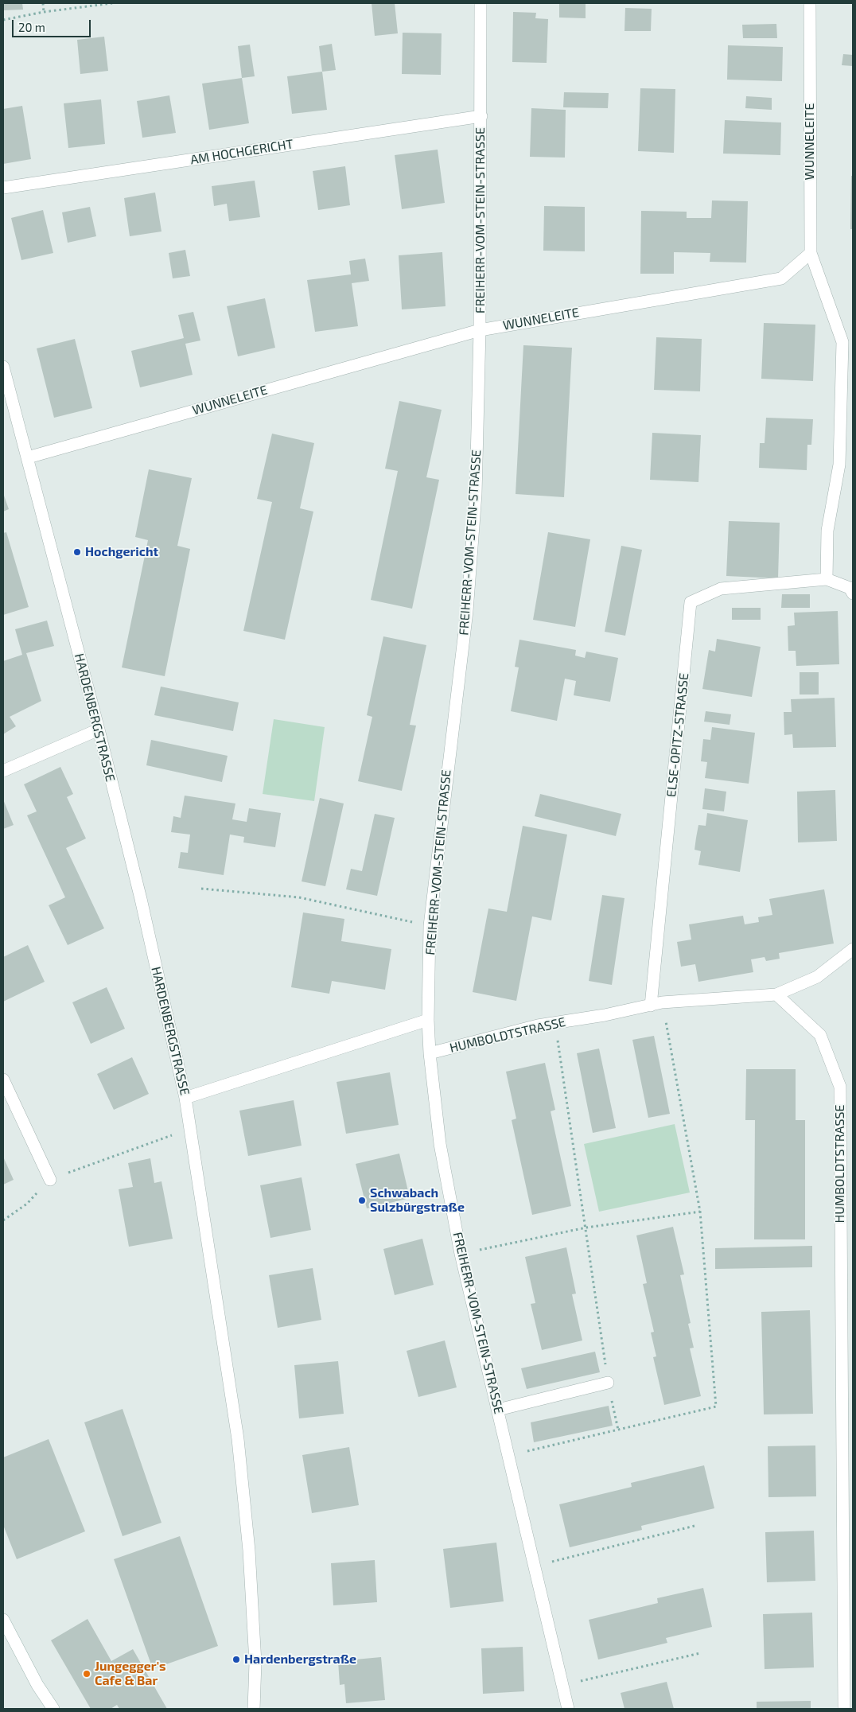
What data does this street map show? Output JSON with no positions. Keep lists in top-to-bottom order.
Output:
{
  "streets": {
    "street": [
      "WUNNELEITE",
      "AM HOCHGERICHT",
      "FREIHERR-VOM-STEIN-STRASSE",
      "HARDENBERGSTRASSE",
      "ELSE-OPITZ-STRASSE",
      "HUMBOLDTSTRASSE"
    ]
  },
  "crossings": [
    ["WUNNELEITE", "FREIHERR-VOM-STEIN-STRASSE"],
    ["WUNNELEITE", "HARDENBERGSTRASSE"],
    ["AM HOCHGERICHT", "FREIHERR-VOM-STEIN-STRASSE"],
    ["FREIHERR-VOM-STEIN-STRASSE", "HUMBOLDTSTRASSE"],
    ["ELSE-OPITZ-STRASSE", "HUMBOLDTSTRASSE"]
  ],
  "places": [
    "Hochgericht",
    "Schwabach Sulzbürgstraße",
    "Hardenbergstraße",
    "Jungegger's Cafe & Bar"
  ],
  "scale_bar": "20 m"
}
